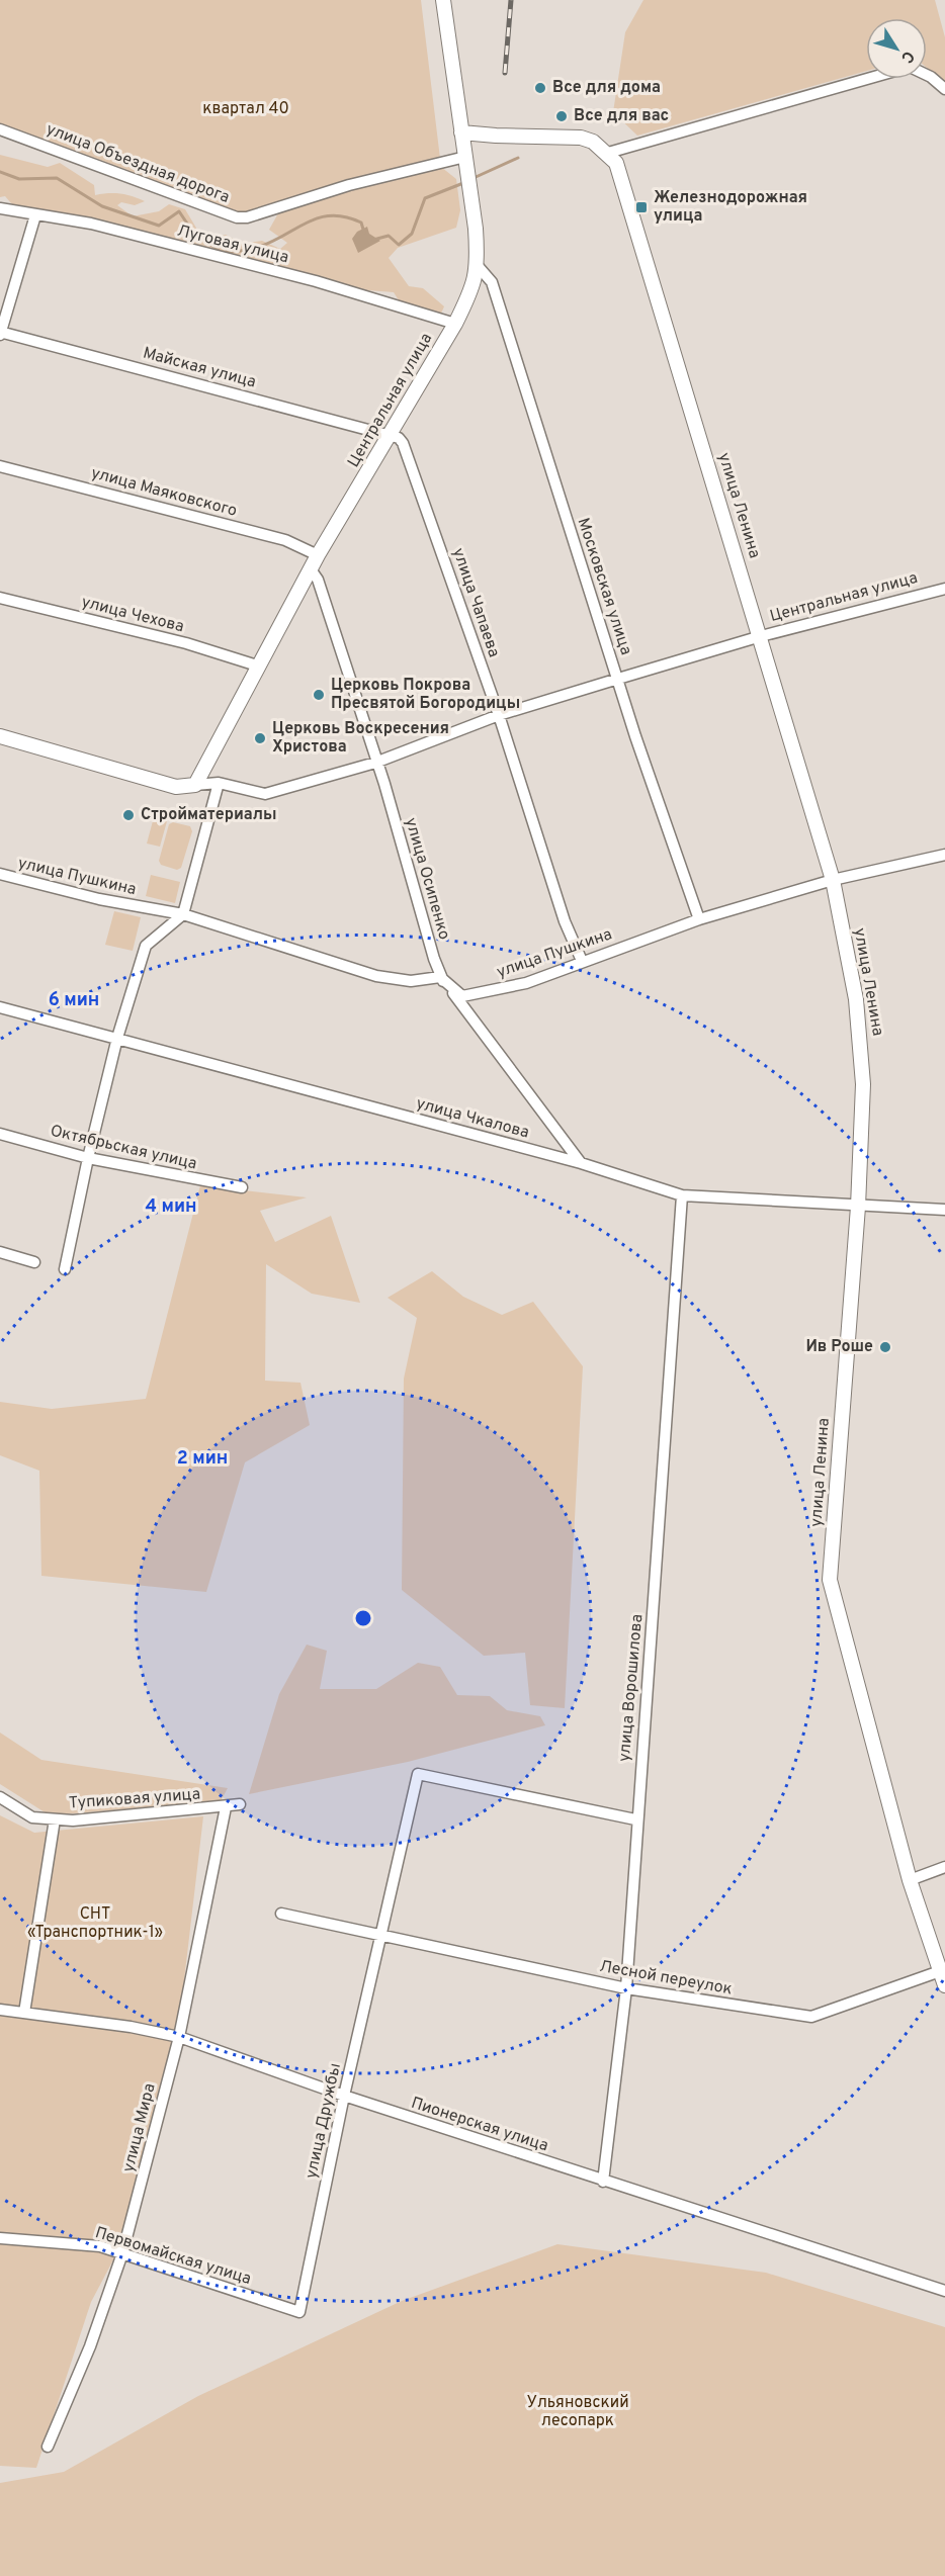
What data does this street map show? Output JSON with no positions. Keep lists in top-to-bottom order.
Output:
{
  "streets": {
    "street": [
      "улица Объездная дорога",
      "Луговая улица",
      "Майская улица",
      "Центральная улица",
      "улица Маяковского",
      "улица Ленина",
      "Московская улица",
      "улица Чапаева",
      "улица Чехова",
      "улица Пушкина",
      "улица Осипенко",
      "улица Чкалова",
      "Октябрьская улица",
      "улица Ворошилова",
      "Тупиковая улица",
      "Лесной переулок",
      "улица Дружбы",
      "Пионерская улица",
      "улица Мира",
      "Первомайская улица"
    ]
  },
  "crossings": [
    ["улица Объездная дорога", "Центральная улица"],
    ["Луговая улица", "Центральная улица"],
    ["Майская улица", "Центральная улица"],
    ["Майская улица", "улица Чапаева"],
    ["Центральная улица", "улица Маяковского"],
    ["Центральная улица", "улица Ленина"],
    ["Центральная улица", "Московская улица"],
    ["Центральная улица", "улица Чапаева"],
    ["Центральная улица", "улица Чехова"],
    ["Центральная улица", "улица Осипенко"],
    ["улица Ленина", "улица Пушкина"],
    ["улица Ленина", "улица Чкалова"],
    ["улица Ленина", "Лесной переулок"],
    ["Московская улица", "улица Пушкина"],
    ["улица Чапаева", "улица Пушкина"],
    ["улица Пушкина", "улица Осипенко"],
    ["улица Осипенко", "улица Чкалова"],
    ["улица Чкалова", "улица Ворошилова"],
    ["улица Ворошилова", "Лесной переулок"],
    ["улица Ворошилова", "улица Дружбы"],
    ["улица Ворошилова", "Пионерская улица"],
    ["Тупиковая улица", "улица Мира"],
    ["Лесной переулок", "улица Дружбы"],
    ["улица Дружбы", "Пионерская улица"],
    ["улица Дружбы", "Первомайская улица"],
    ["Пионерская улица", "улица Мира"],
    ["улица Мира", "Первомайская улица"]
  ],
  "parks": ["квартал 40", "СНТ «Транспортник-1»", "Ульяновский лесопарк"],
  "places": {
    "other": [
      "Все для дома",
      "Все для вас",
      "Церковь Покрова Пресвятой Богородицы",
      "Церковь Воскресения Христова",
      "Стройматериалы",
      "Ив Роше"
    ],
    "transit": ["Железнодорожная улица"]
  },
  "north": "bottom right",
  "rings": ["6 мин", "4 мин", "2 мин"]
}
